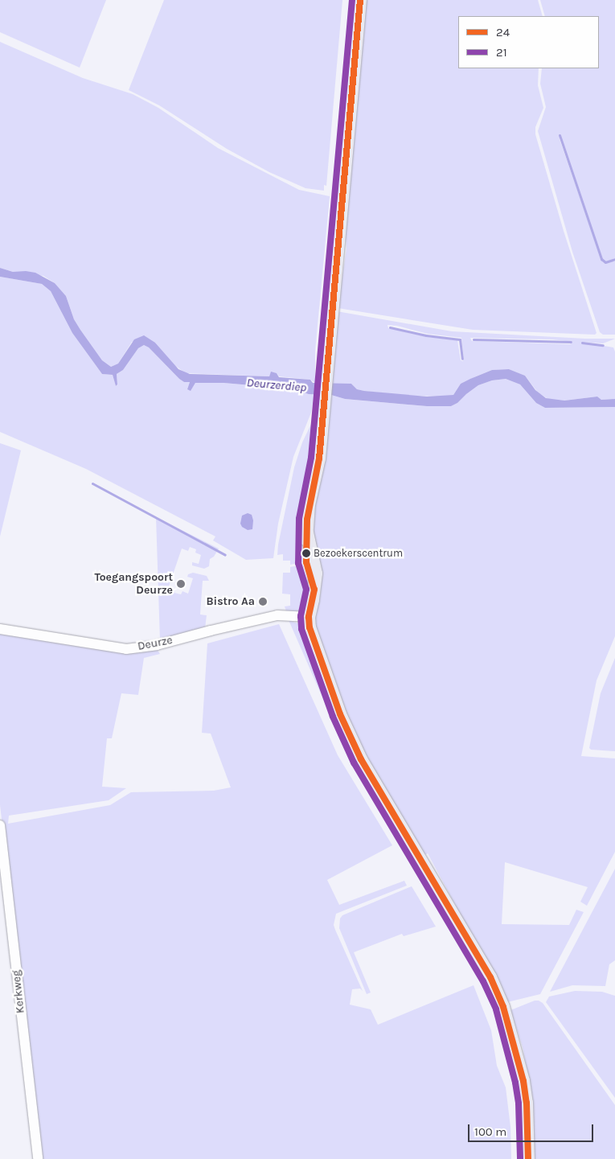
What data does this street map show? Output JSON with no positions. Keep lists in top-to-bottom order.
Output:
{
  "streets": {
    "street": ["Deurze", "Kerkweg"]
  },
  "water": ["Deurzerdiep"],
  "places": ["Bezoekerscentrum", "Toegangspoort Deurze", "Bistro Aa"],
  "lines": ["transit line 24", "transit line 21"],
  "legend": ["24", "21"],
  "scale_bar": "100 m"
}
